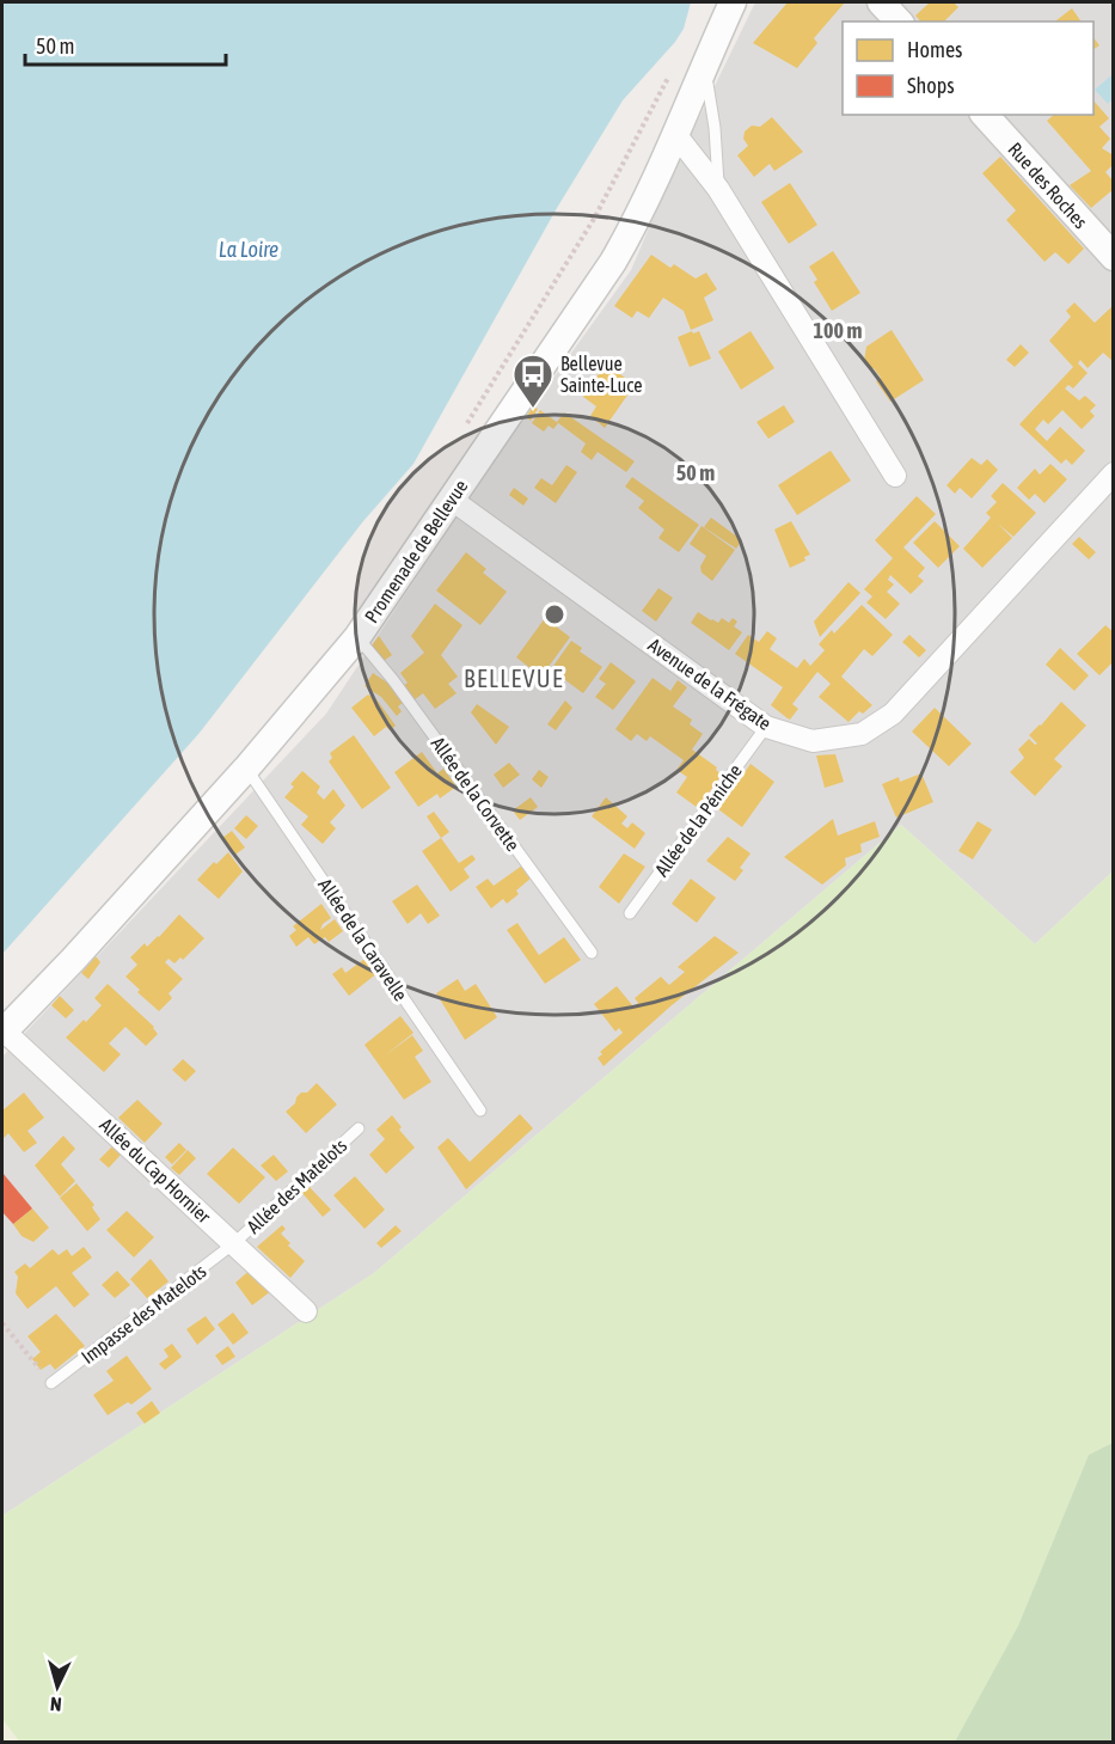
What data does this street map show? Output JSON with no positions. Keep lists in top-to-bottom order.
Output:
{
  "streets": {
    "street": [
      "Rue des Roches",
      "Promenade de Bellevue",
      "Avenue de la Frégate",
      "Allée du Cap Hornier"
    ],
    "lane": [
      "Allée de la Corvette",
      "Allée de la Péniche",
      "Allée de la Caravelle",
      "Allée des Matelots",
      "Impasse des Matelots"
    ]
  },
  "crossings": [
    ["Promenade de Bellevue", "Avenue de la Frégate"],
    ["Promenade de Bellevue", "Allée de la Corvette"],
    ["Promenade de Bellevue", "Allée de la Caravelle"],
    ["Promenade de Bellevue", "Allée du Cap Hornier"],
    ["Avenue de la Frégate", "Allée de la Péniche"],
    ["Allée du Cap Hornier", "Allée des Matelots"],
    ["Allée du Cap Hornier", "Impasse des Matelots"],
    ["Allée des Matelots", "Impasse des Matelots"]
  ],
  "districts": ["BELLEVUE"],
  "water": ["La Loire"],
  "places": {
    "bus stop": ["Bellevue Sainte-Luce"]
  },
  "legend": ["Homes", "Shops"],
  "scale_bar": "50 m",
  "north": "bottom",
  "rings": ["100 m", "50 m"]
}
